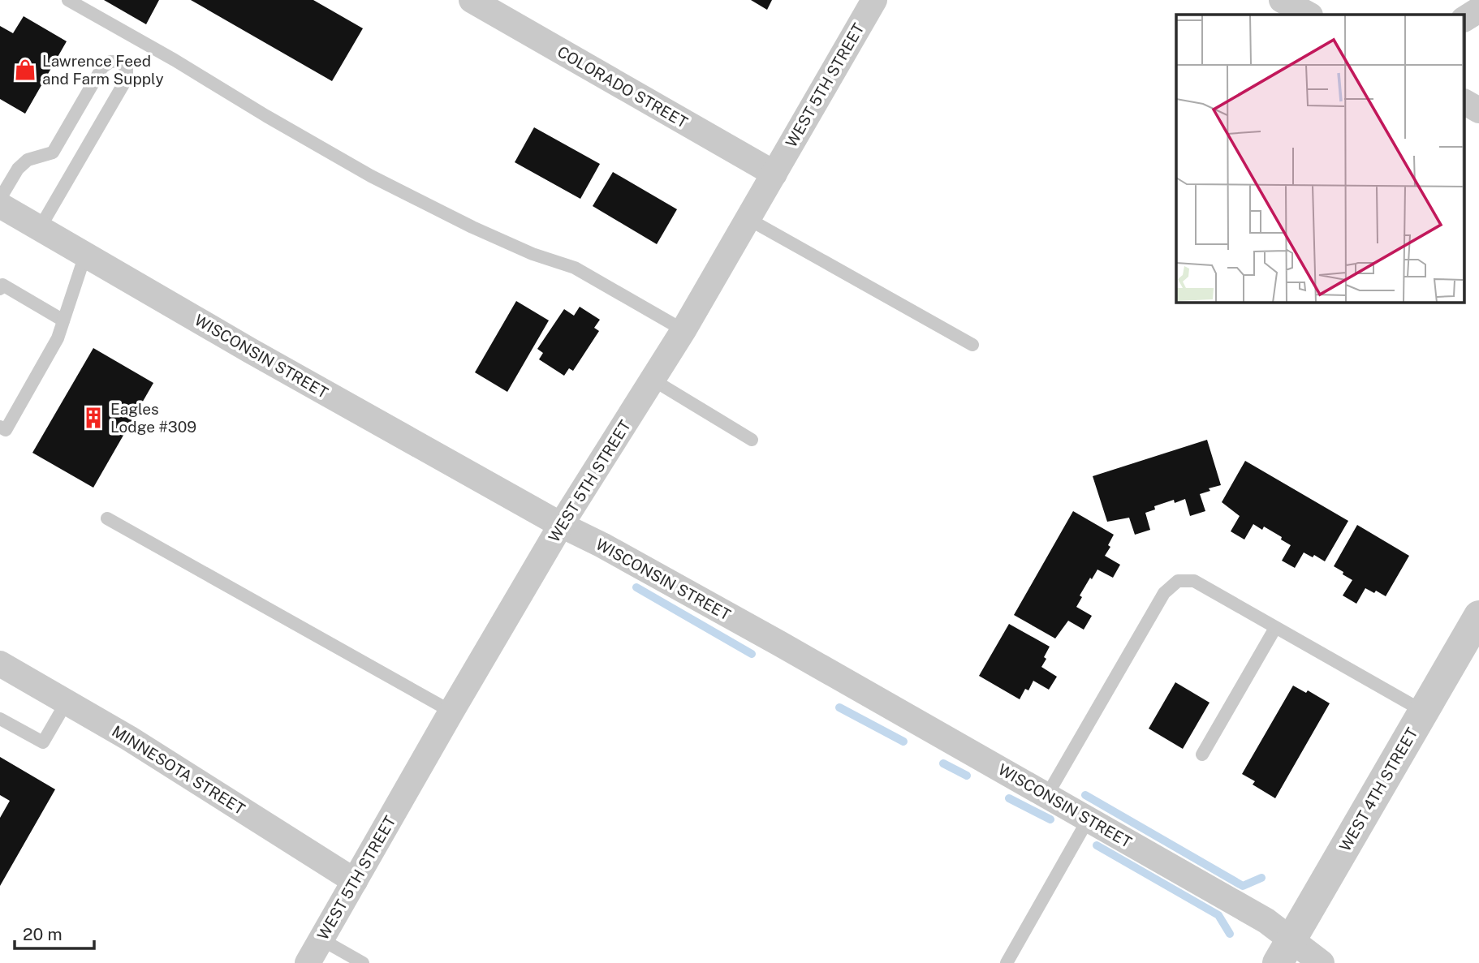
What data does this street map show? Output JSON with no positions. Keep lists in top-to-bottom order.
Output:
{
  "streets": {
    "street": [
      "WEST 5TH STREET",
      "COLORADO STREET",
      "WISCONSIN STREET",
      "MINNESOTA STREET",
      "WEST 4TH STREET"
    ]
  },
  "crossings": [
    ["WEST 5TH STREET", "COLORADO STREET"],
    ["WEST 5TH STREET", "WISCONSIN STREET"],
    ["WEST 5TH STREET", "MINNESOTA STREET"],
    ["WISCONSIN STREET", "WEST 4TH STREET"]
  ],
  "places": {
    "shop": ["Lawrence Feed and Farm Supply"],
    "building": ["Eagles Lodge #309"]
  },
  "scale_bar": "20 m"
}
